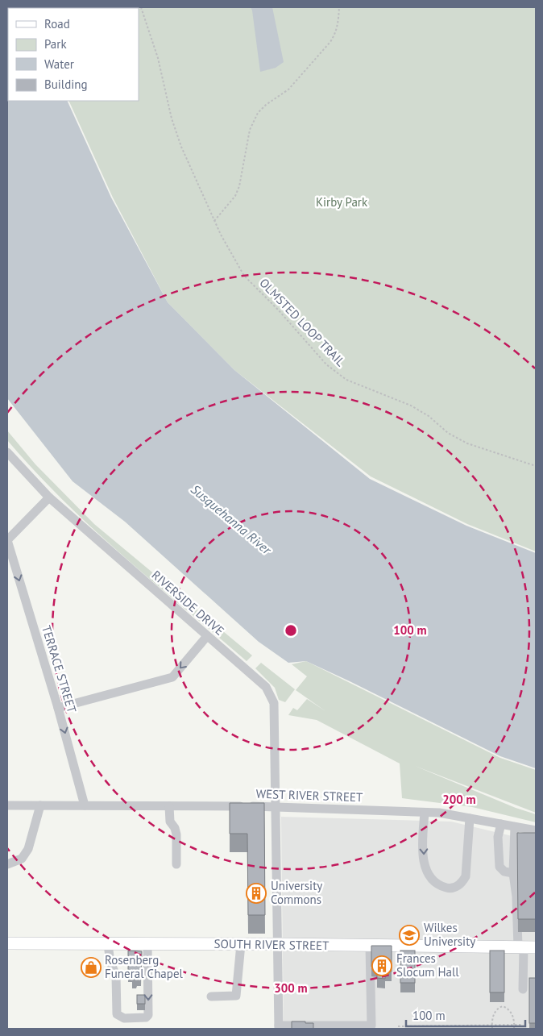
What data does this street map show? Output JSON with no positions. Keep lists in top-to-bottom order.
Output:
{
  "streets": {
    "main road": ["SOUTH RIVER STREET"],
    "street": ["RIVERSIDE DRIVE", "TERRACE STREET", "WEST RIVER STREET"],
    "path": ["OLMSTED LOOP TRAIL"]
  },
  "crossings": [
    ["RIVERSIDE DRIVE", "WEST RIVER STREET"],
    ["RIVERSIDE DRIVE", "SOUTH RIVER STREET"],
    ["TERRACE STREET", "WEST RIVER STREET"]
  ],
  "one_way": ["TERRACE STREET"],
  "water": ["Susquehanna River"],
  "parks": ["Kirby Park"],
  "places": {
    "building": ["University Commons", "Frances Slocum Hall"],
    "school or university": ["Wilkes University"],
    "shop": ["Rosenberg Funeral Chapel"]
  },
  "legend": [
    "Road",
    "Park",
    "Water",
    "Building"
  ],
  "scale_bar": "100 m",
  "rings": ["100 m", "200 m", "300 m"]
}
